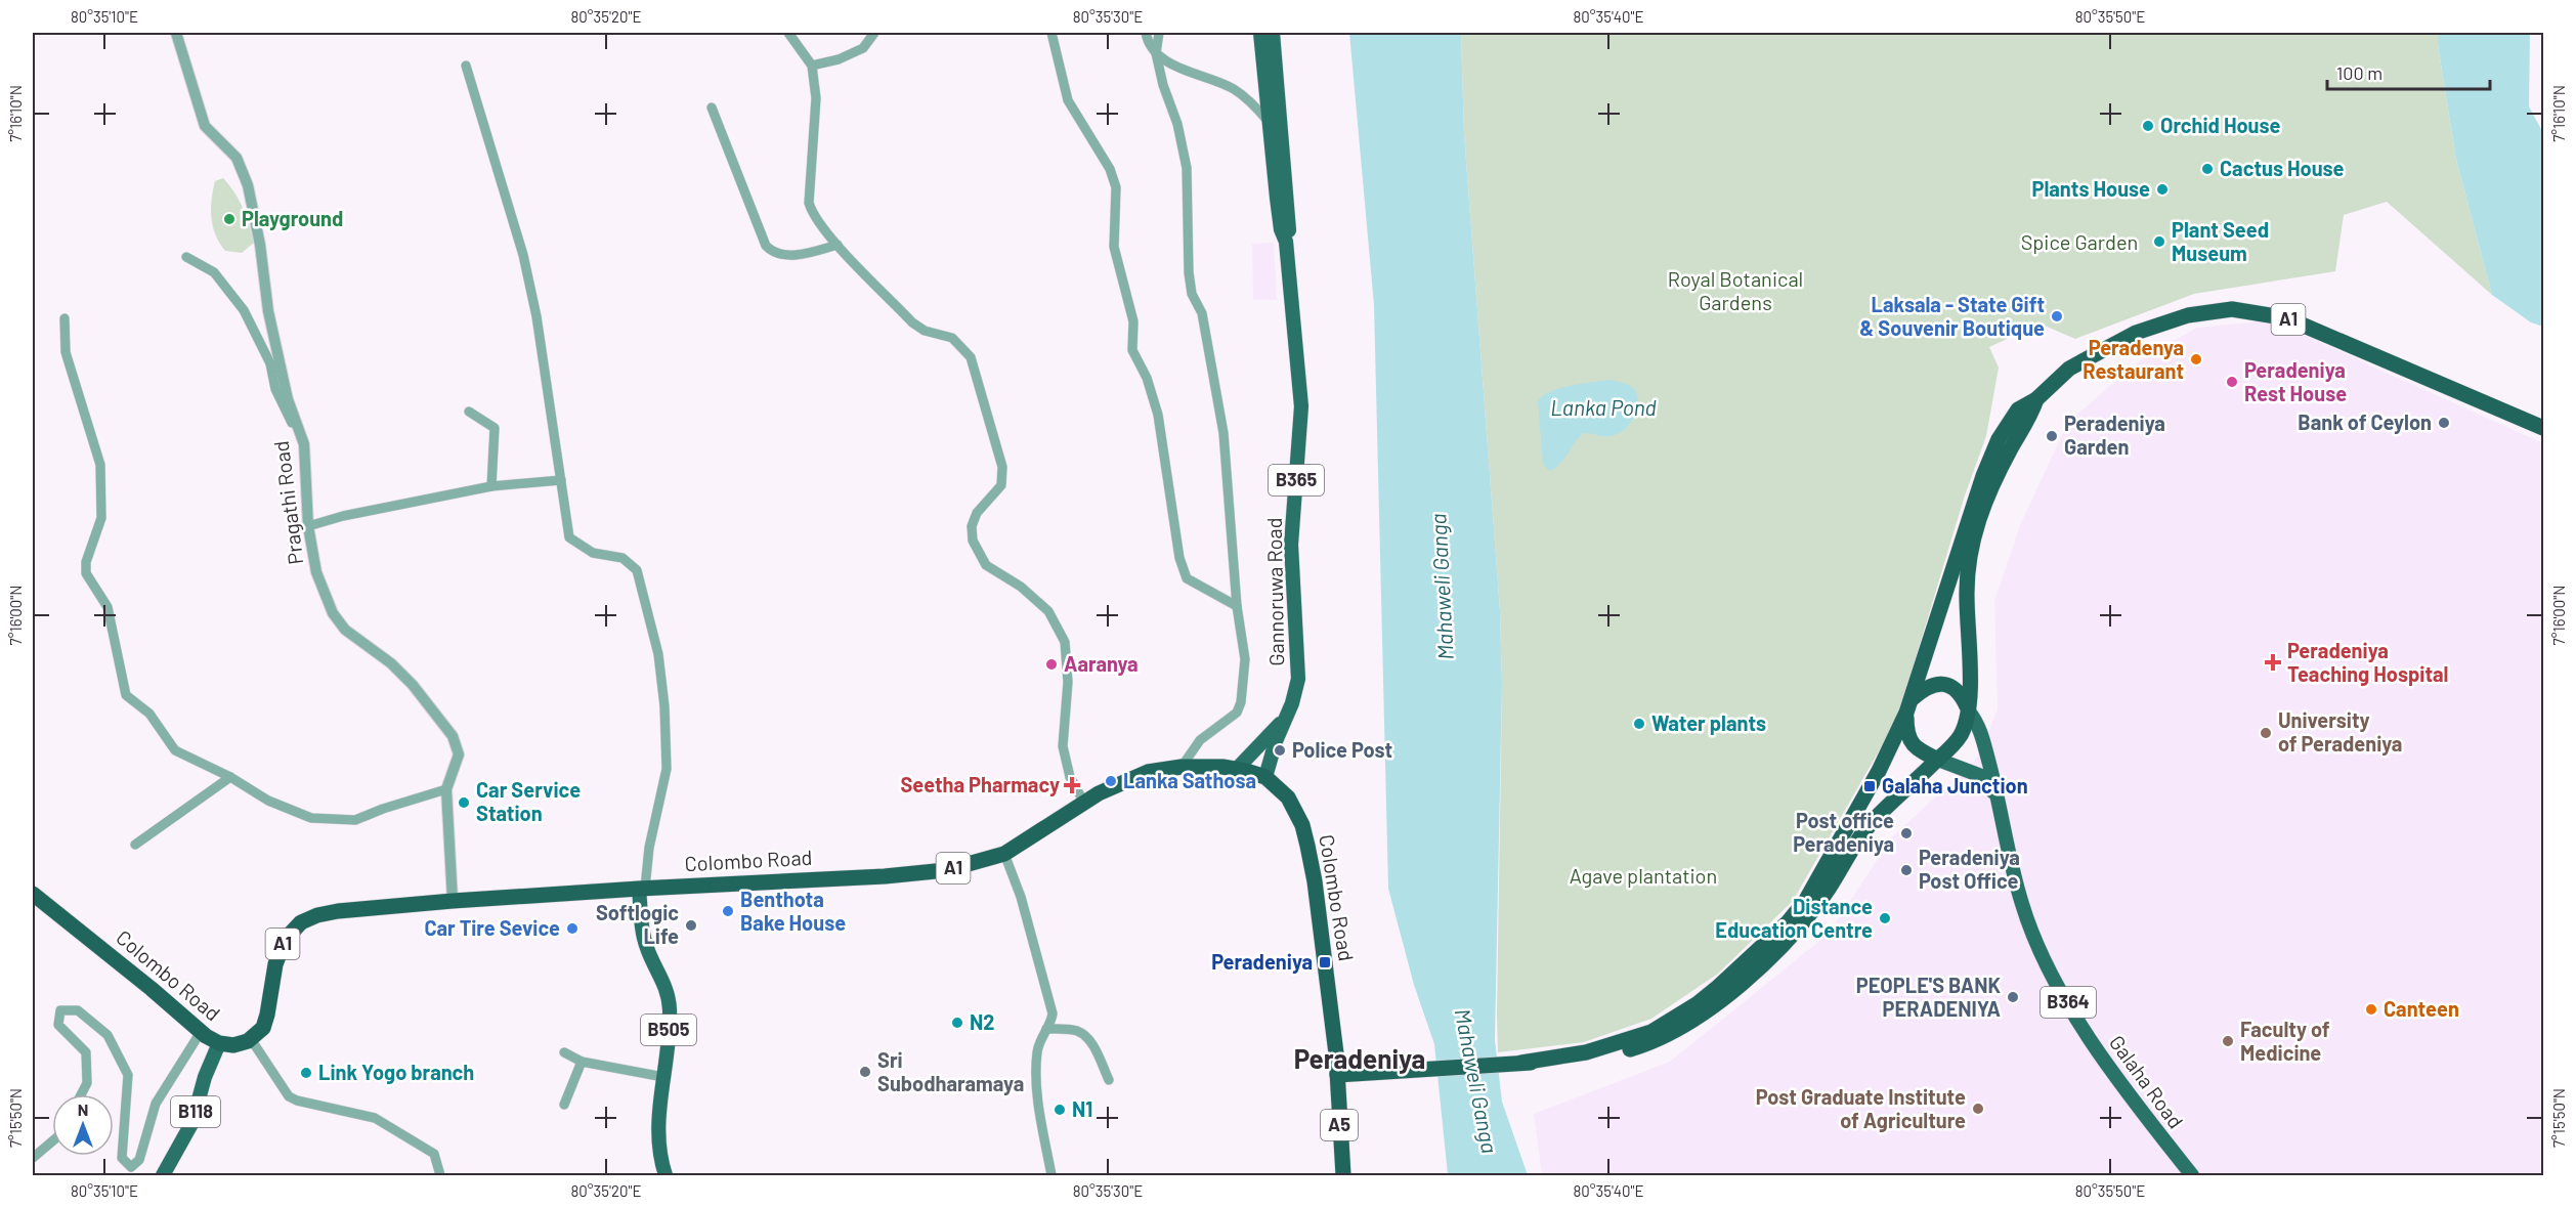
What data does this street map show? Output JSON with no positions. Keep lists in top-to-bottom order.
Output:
{
  "streets": {
    "highway": ["A1", "Colombo Road", "A5"],
    "main road": [
      "B365",
      "Gannoruwa Road",
      "B364",
      "B505",
      "Galaha Road",
      "B118"
    ],
    "street": ["Pragathi Road"]
  },
  "crossings": [
    ["A1", "Colombo Road"],
    ["A1", "Galaha Road"],
    ["A1", "A5"],
    ["Pragathi Road", "Colombo Road"],
    ["Gannoruwa Road", "Colombo Road"],
    ["Colombo Road", "B505"],
    ["Colombo Road", "B118"],
    ["Colombo Road", "A5"]
  ],
  "districts": ["Peradeniya"],
  "water": ["Lanka Pond", "Mahaweli Ganga"],
  "parks": ["Spice Garden", "Royal Botanical Gardens", "Agave plantation"],
  "places": {
    "other": [
      "Orchid House",
      "Cactus House",
      "Plants House",
      "Playground",
      "Plant Seed Museum",
      "Laksala - State Gift & Souvenir Boutique",
      "Peradenya Restaurant",
      "Peradeniya Rest House",
      "Bank of Ceylon",
      "Peradeniya Garden",
      "Aaranya",
      "Water plants",
      "University of Peradeniya",
      "Police Post",
      "Lanka Sathosa",
      "Car Service Station",
      "Post office Peradeniya",
      "Peradeniya Post Office",
      "Benthota Bake House",
      "Distance Education Centre",
      "Softlogic Life",
      "Car Tire Sevice",
      "PEOPLE'S BANK PERADENIYA",
      "Canteen",
      "N2",
      "Faculty of Medicine",
      "Sri Subodharamaya",
      "Link Yogo branch",
      "Post Graduate Institute of Agriculture",
      "N1"
    ],
    "health": ["Peradeniya Teaching Hospital", "Seetha Pharmacy"],
    "transit": ["Galaha Junction", "Peradeniya"]
  },
  "scale_bar": "100 m",
  "north": "top",
  "coordinates": [
    "80°35'10\"E",
    "80°35'20\"E",
    "80°35'30\"E",
    "80°35'40\"E",
    "80°35'50\"E",
    "7°16'10\"N",
    "7°16'00\"N",
    "7°15'50\"N"
  ]
}
